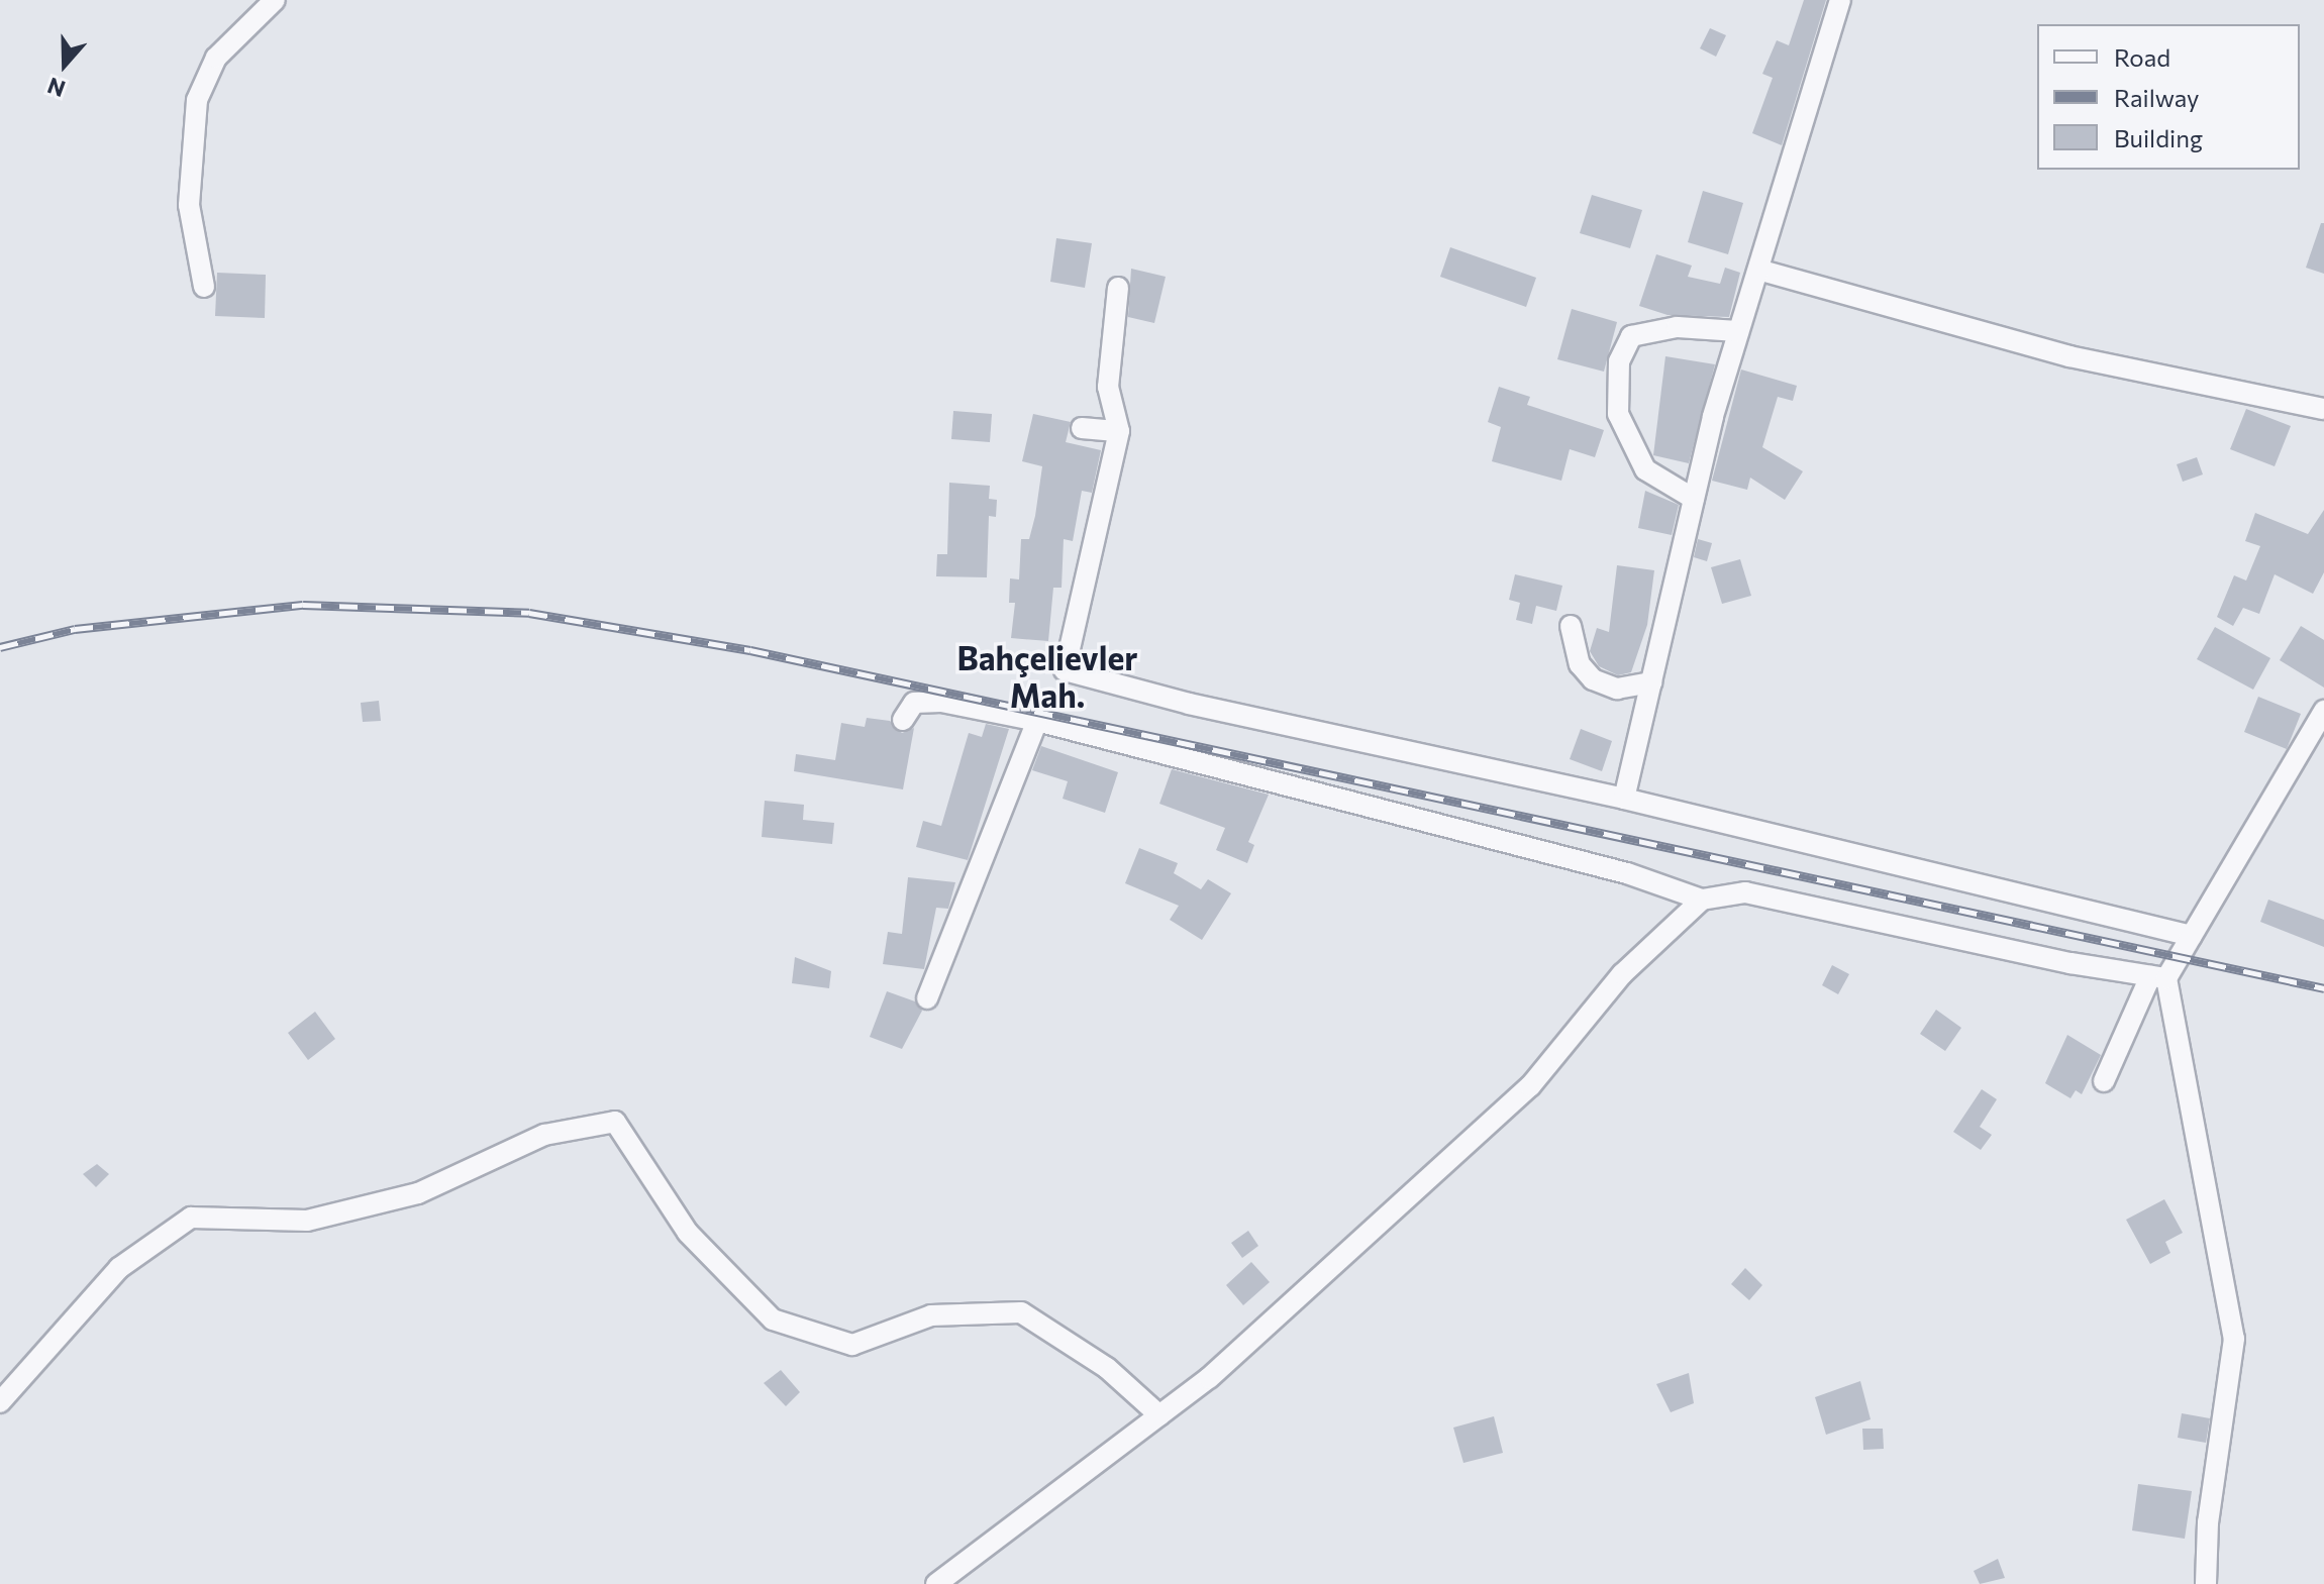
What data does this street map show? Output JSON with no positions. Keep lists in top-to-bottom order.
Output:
{
  "districts": ["Bahçelievler Mah."],
  "legend": ["Road", "Railway", "Building"],
  "north": "bottom"
}
